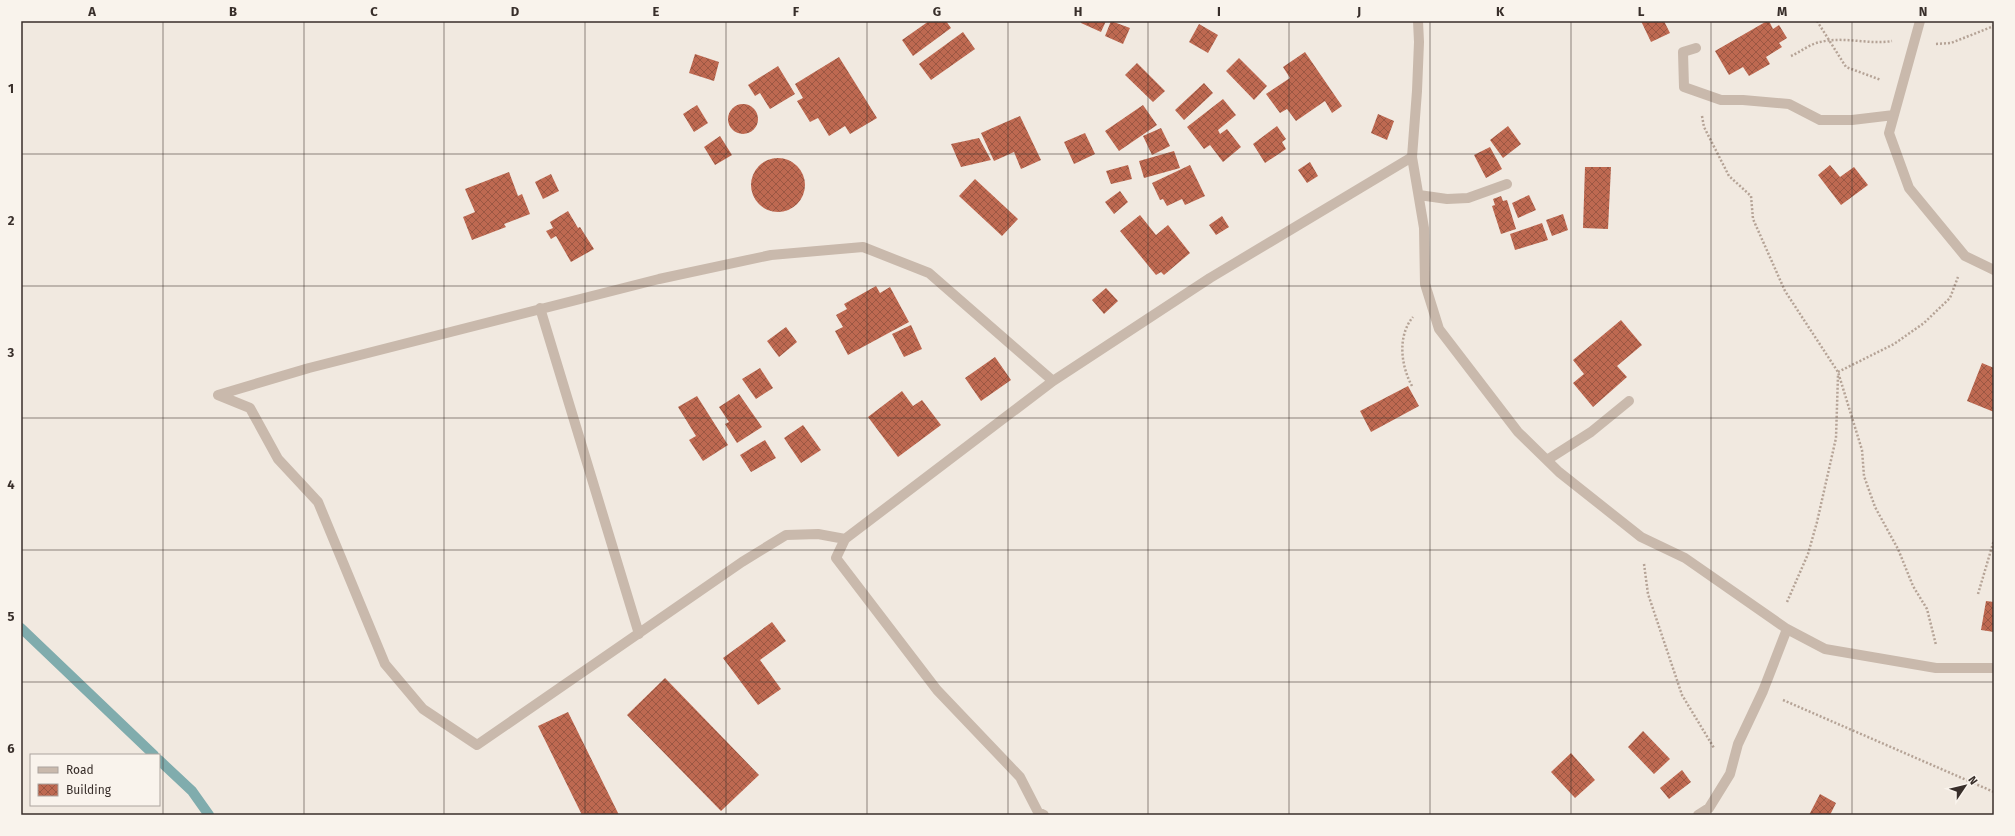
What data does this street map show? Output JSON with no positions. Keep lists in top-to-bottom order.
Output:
{
  "legend": ["Road", "Building"],
  "north": "top right",
  "grid": {
    "columns": [
      "A",
      "B",
      "C",
      "D",
      "E",
      "F",
      "G",
      "H",
      "I",
      "J",
      "K",
      "L",
      "M",
      "N"
    ],
    "rows": [
      "1",
      "2",
      "3",
      "4",
      "5",
      "6"
    ]
  }
}
